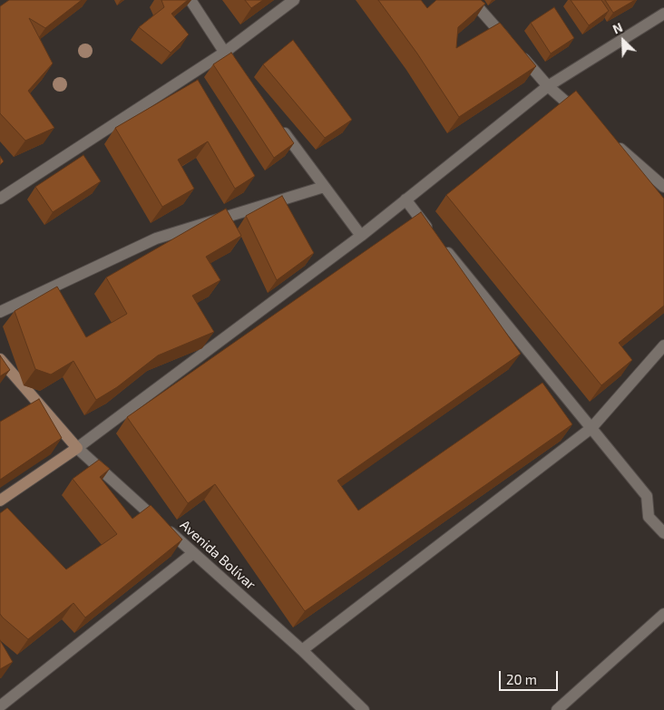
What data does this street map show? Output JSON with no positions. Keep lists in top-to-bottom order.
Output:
{
  "streets": {
    "street": ["Avenida Bolívar"]
  },
  "scale_bar": "20 m",
  "north": "top left"
}
